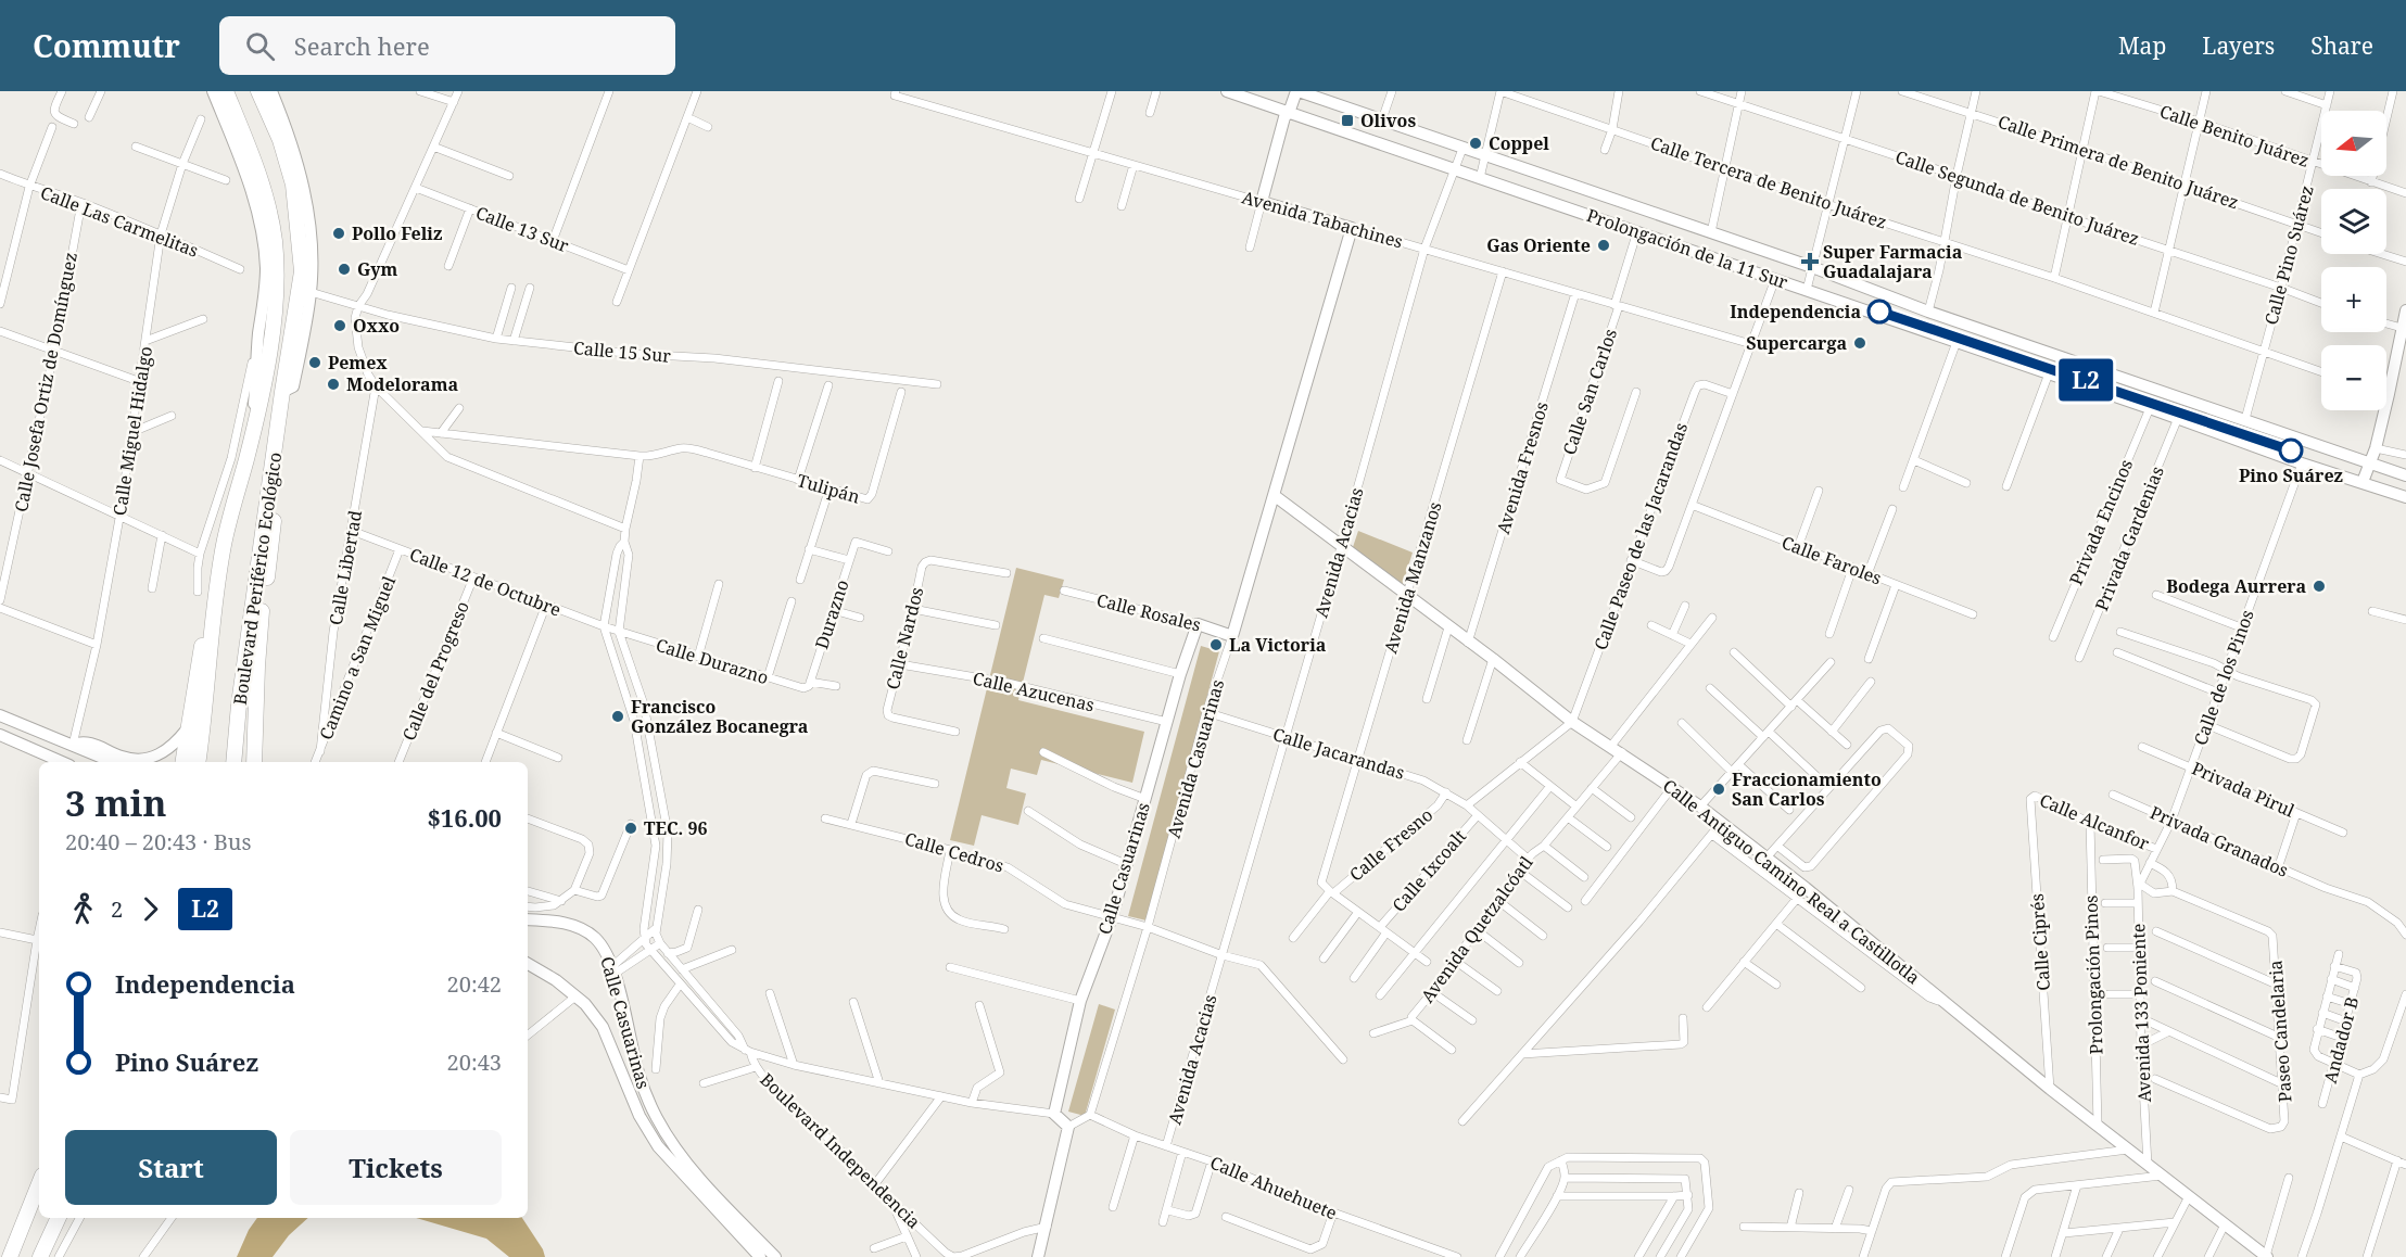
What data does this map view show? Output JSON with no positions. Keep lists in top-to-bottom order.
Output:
{
  "streets": {
    "highway": ["Boulevard Periférico Ecológico"],
    "main road": [
      "Avenida Tabachines",
      "Prolongación de la 11 Sur",
      "Calle Rosales",
      "Avenida Casuarinas",
      "Calle Casuarinas",
      "Calle Antiguo Camino Real a Castillotla"
    ],
    "street": [
      "Calle Benito Juárez",
      "Calle Primera de Benito Juárez",
      "Calle Tercera de Benito Juárez",
      "Calle Segunda de Benito Juárez",
      "Calle Las Carmelitas",
      "Calle 13 Sur",
      "Calle Pino Suárez",
      "Calle 15 Sur",
      "Calle Josefa Ortiz de Domínguez",
      "Calle San Carlos",
      "Calle Miguel Hidalgo",
      "Avenida Fresnos",
      "Tulipán",
      "Privada Encinos",
      "Calle Paseo de las Jacarandas",
      "Privada Gardenias",
      "Avenida Acacias",
      "Calle Faroles",
      "Calle Libertad",
      "Avenida Manzanos",
      "Calle 12 de Octubre",
      "Durazno",
      "Calle Nardos",
      "Camino a San Miguel",
      "Calle Durazno",
      "Calle del Progreso",
      "Calle de los Pinos",
      "Calle Azucenas",
      "Calle Jacarandas",
      "Privada Pirul",
      "Calle Alcanfor",
      "Privada Granados",
      "Calle Fresno",
      "Calle Cedros",
      "Calle Ixcoalt",
      "Avenida Quetzalcóatl",
      "Calle Ciprés",
      "Prolongación Pinos",
      "Avenida 133 Poniente",
      "Paseo Candelaria",
      "Andador B",
      "Boulevard Independencia",
      "Calle Ahuehuete"
    ]
  },
  "crossings": [
    ["Calle Benito Juárez", "Calle Pino Suárez"],
    ["Calle Primera de Benito Juárez", "Calle Pino Suárez"],
    ["Calle Tercera de Benito Juárez", "Calle Pino Suárez"],
    ["Calle Segunda de Benito Juárez", "Calle Pino Suárez"],
    ["Avenida Tabachines", "Calle San Carlos"],
    ["Avenida Tabachines", "Avenida Fresnos"],
    ["Avenida Tabachines", "Avenida Acacias"],
    ["Avenida Tabachines", "Avenida Manzanos"],
    ["Avenida Tabachines", "Avenida Casuarinas"],
    ["Calle Las Carmelitas", "Calle Josefa Ortiz de Domínguez"],
    ["Calle Las Carmelitas", "Calle Miguel Hidalgo"],
    ["Prolongación de la 11 Sur", "Calle Pino Suárez"],
    ["Prolongación de la 11 Sur", "Calle San Carlos"],
    ["Prolongación de la 11 Sur", "Privada Encinos"],
    ["Prolongación de la 11 Sur", "Privada Gardenias"],
    ["Prolongación de la 11 Sur", "Avenida Acacias"],
    ["Prolongación de la 11 Sur", "Calle de los Pinos"],
    ["Calle 15 Sur", "Boulevard Periférico Ecológico"],
    ["Avenida Fresnos", "Calle Antiguo Camino Real a Castillotla"],
    ["Calle Paseo de las Jacarandas", "Calle Antiguo Camino Real a Castillotla"],
    ["Avenida Acacias", "Calle Jacarandas"],
    ["Avenida Acacias", "Calle Cedros"],
    ["Avenida Acacias", "Calle Antiguo Camino Real a Castillotla"],
    ["Avenida Acacias", "Calle Ahuehuete"],
    ["Calle Libertad", "Calle 12 de Octubre"],
    ["Calle Libertad", "Camino a San Miguel"],
    ["Avenida Manzanos", "Calle Jacarandas"],
    ["Avenida Manzanos", "Calle Fresno"],
    ["Avenida Manzanos", "Calle Antiguo Camino Real a Castillotla"],
    ["Calle 12 de Octubre", "Camino a San Miguel"],
    ["Calle 12 de Octubre", "Calle Durazno"],
    ["Calle 12 de Octubre", "Calle del Progreso"],
    ["Calle Rosales", "Avenida Casuarinas"],
    ["Calle Rosales", "Calle Casuarinas"],
    ["Durazno", "Calle Durazno"],
    ["Calle Nardos", "Calle Azucenas"],
    ["Calle de los Pinos", "Privada Pirul"],
    ["Calle de los Pinos", "Calle Alcanfor"],
    ["Calle de los Pinos", "Privada Granados"],
    ["Calle de los Pinos", "Avenida 133 Poniente"],
    ["Calle Azucenas", "Calle Casuarinas"],
    ["Calle Jacarandas", "Avenida Casuarinas"],
    ["Calle Jacarandas", "Calle Fresno"],
    ["Calle Jacarandas", "Calle Ixcoalt"],
    ["Calle Jacarandas", "Avenida Quetzalcóatl"],
    ["Avenida Casuarinas", "Calle Cedros"],
    ["Avenida Casuarinas", "Calle Antiguo Camino Real a Castillotla"],
    ["Avenida Casuarinas", "Calle Ahuehuete"],
    ["Calle Alcanfor", "Calle Ciprés"],
    ["Calle Alcanfor", "Prolongación Pinos"],
    ["Calle Cedros", "Calle Casuarinas"],
    ["Calle Casuarinas", "Boulevard Independencia"],
    ["Calle Antiguo Camino Real a Castillotla", "Avenida Quetzalcóatl"],
    ["Calle Antiguo Camino Real a Castillotla", "Calle Ciprés"],
    ["Calle Antiguo Camino Real a Castillotla", "Prolongación Pinos"],
    ["Calle Antiguo Camino Real a Castillotla", "Avenida 133 Poniente"]
  ],
  "places": {
    "transit": ["Olivos"],
    "other": [
      "Coppel",
      "Pollo Feliz",
      "Gas Oriente",
      "Gym",
      "Independencia",
      "Oxxo",
      "Supercarga",
      "Pemex",
      "Modelorama",
      "Pino Suárez",
      "Bodega Aurrera",
      "La Victoria",
      "Francisco González Bocanegra",
      "Fraccionamiento San Carlos",
      "TEC. 96"
    ],
    "health": ["Super Farmacia Guadalajara"]
  },
  "lines": ["bus line L2"],
  "north": "left",
  "page": {
    "header": "Commutr",
    "search": "Search here",
    "nav": ["Map", "Layers", "Share"],
    "on_map": "L2",
    "map_buttons": ["+", "−"],
    "heading": ["3 min", "20:40 – 20:43 · Bus", "$16.00"],
    "legs": ["2", "L2"],
    "list": [
      {
        "name": "Independencia",
        "value": "20:42"
      },
      {
        "name": "Pino Suárez",
        "value": "20:43"
      }
    ],
    "buttons": ["Start", "Tickets"]
  }
}
